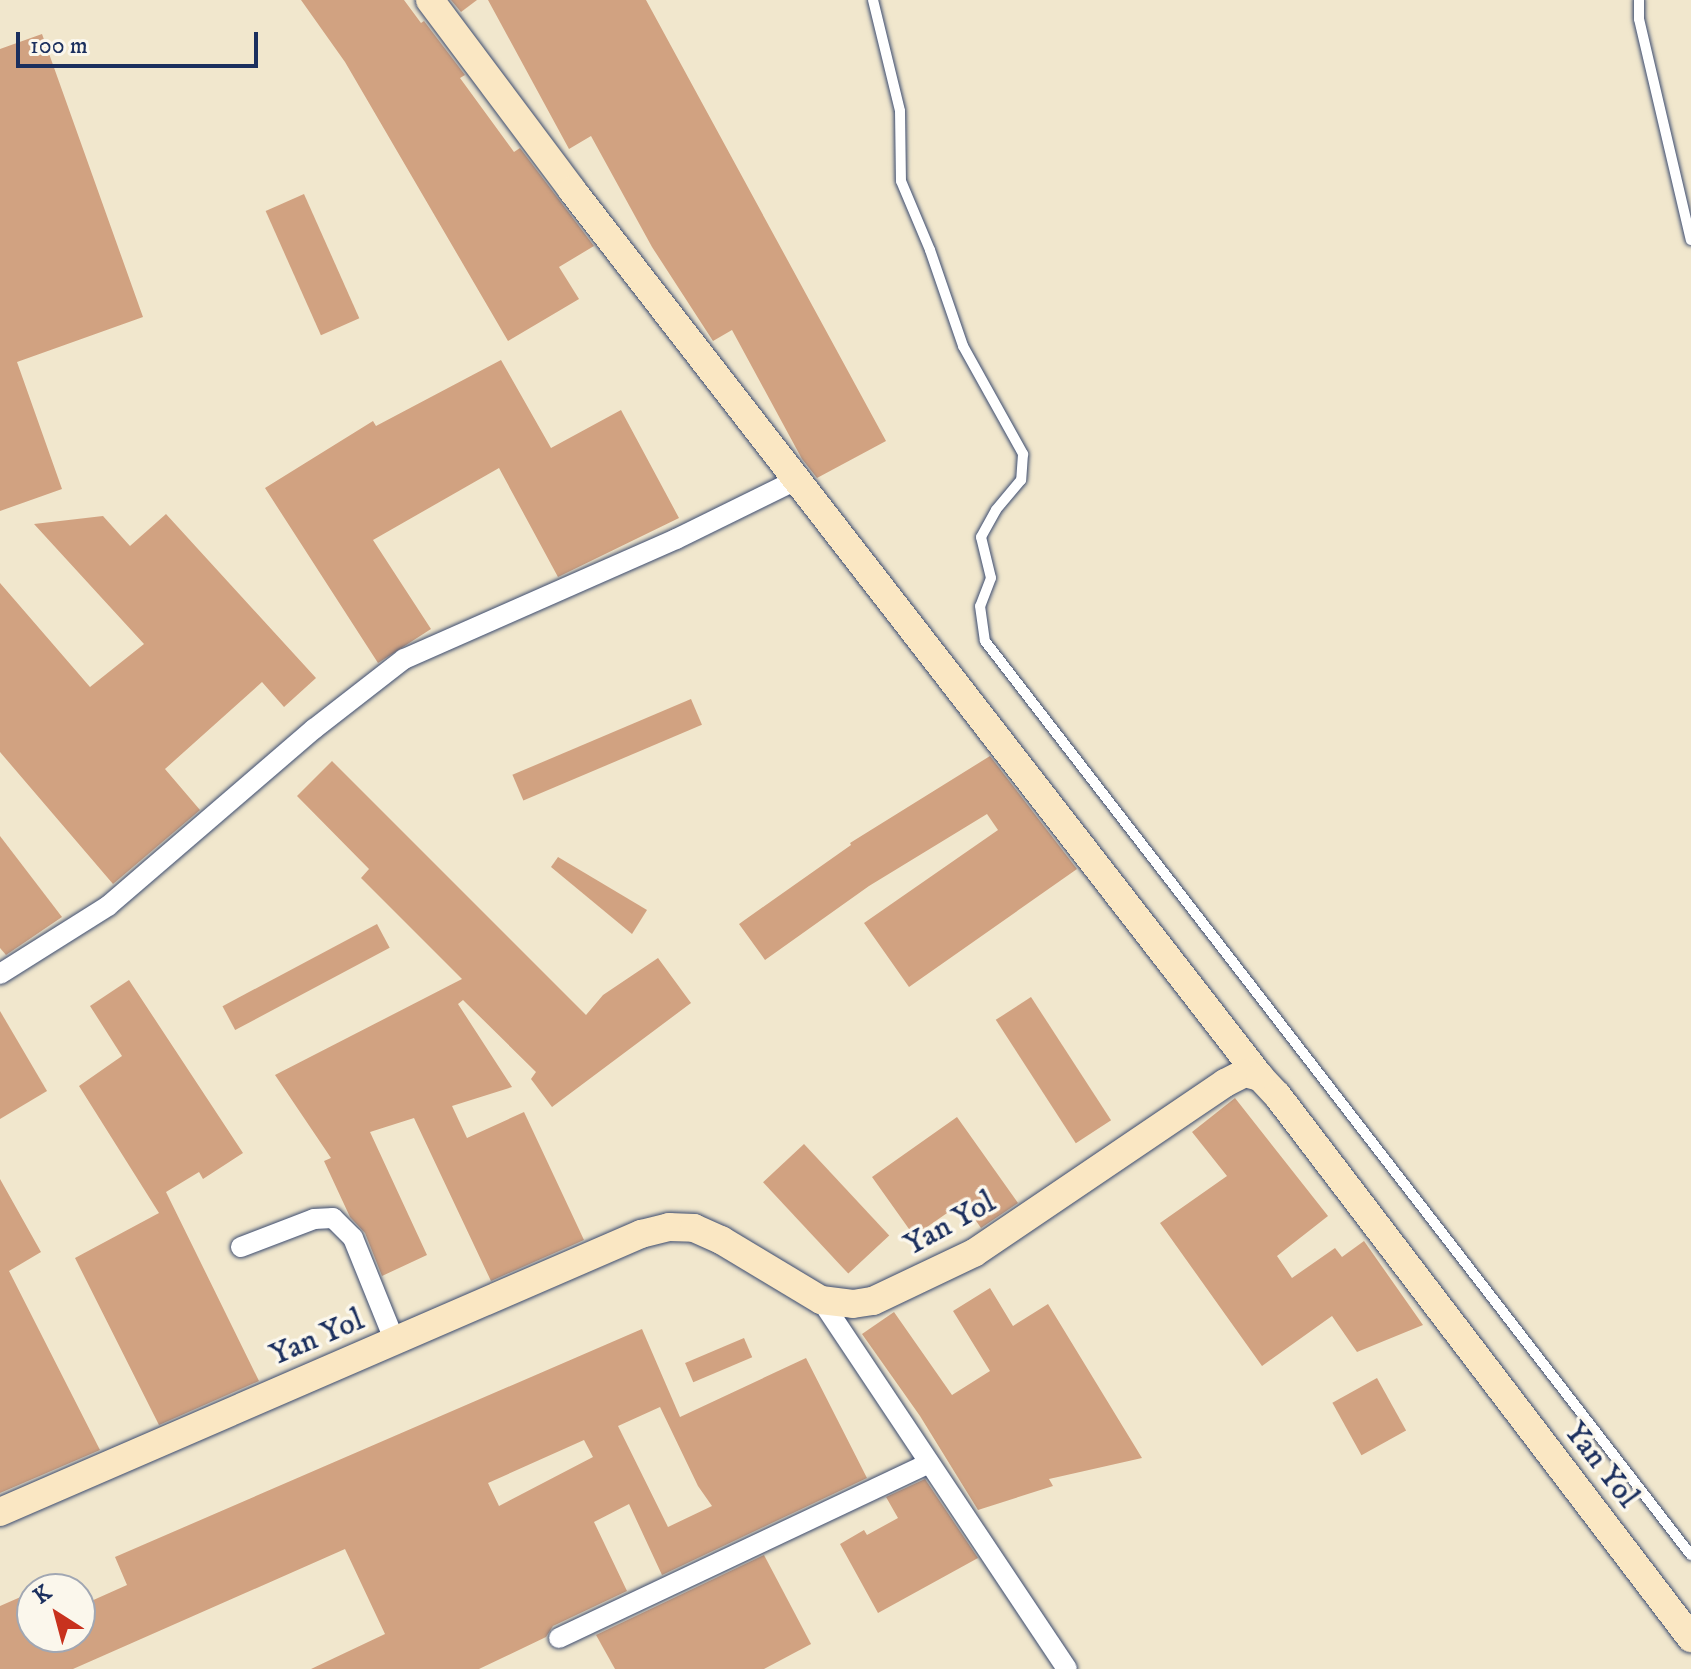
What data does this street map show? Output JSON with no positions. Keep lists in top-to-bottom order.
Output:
{
  "streets": {
    "street": ["Yan Yol"]
  },
  "scale_bar": "100 m",
  "north": "top left"
}
